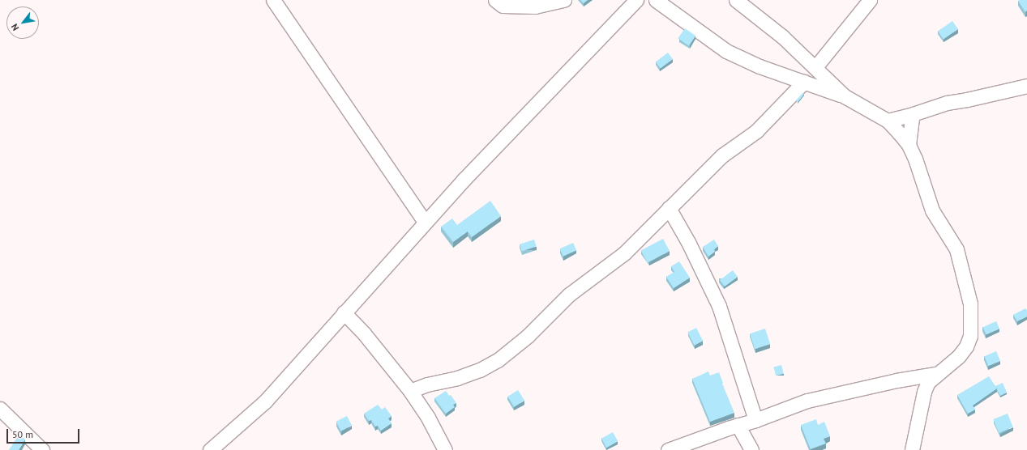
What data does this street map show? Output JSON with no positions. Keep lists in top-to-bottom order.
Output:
{
  "scale_bar": "50 m",
  "north": "bottom left"
}
